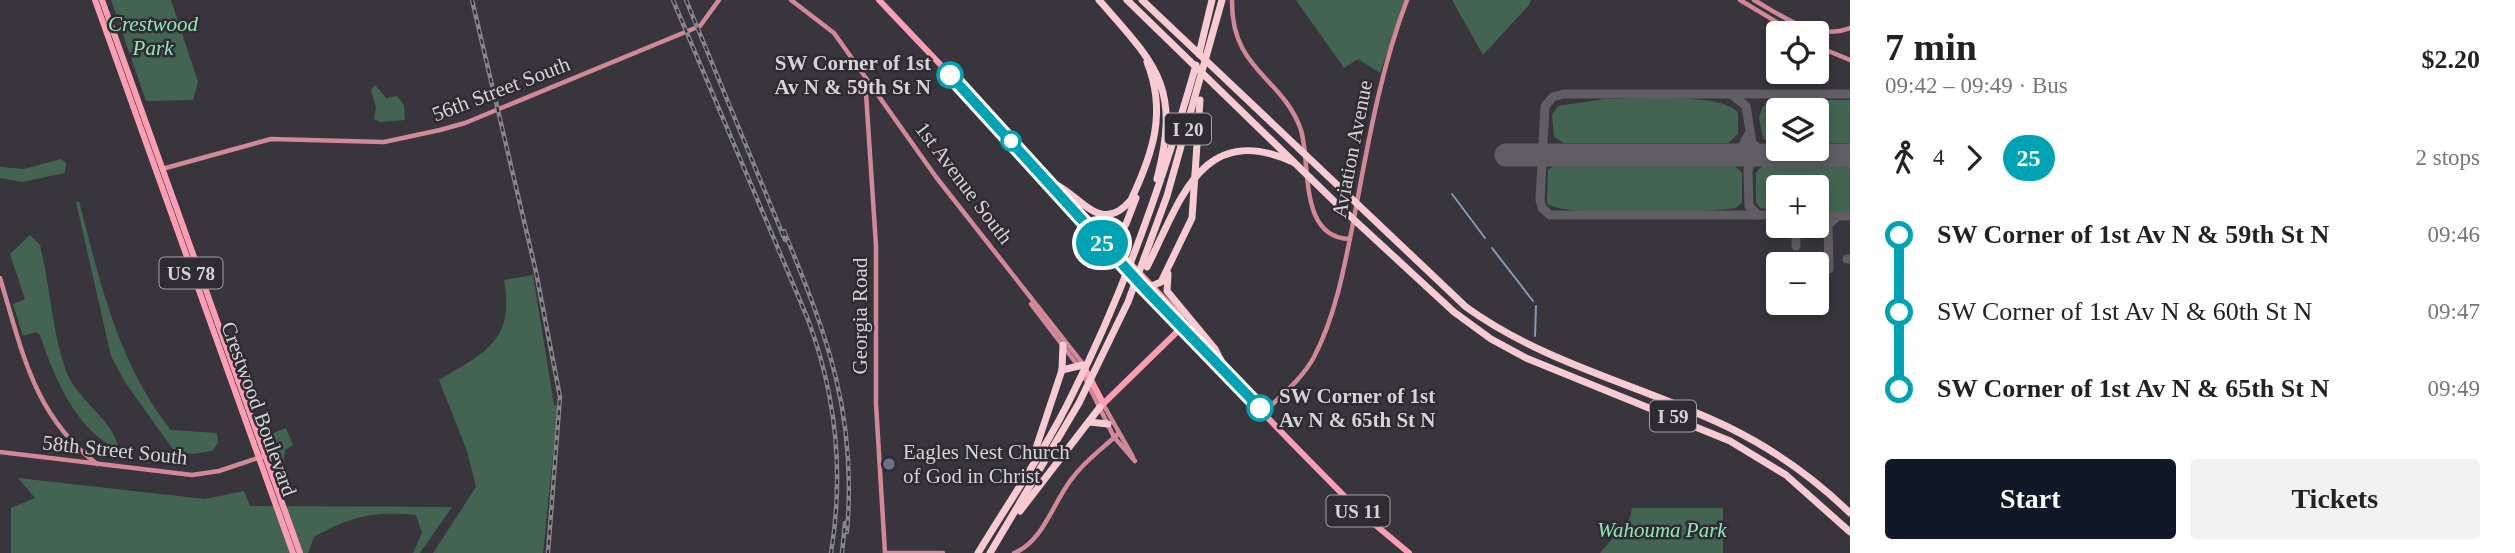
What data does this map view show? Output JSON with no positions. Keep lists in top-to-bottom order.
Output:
{
  "streets": {
    "highway": ["I 20", "I 59"],
    "main road": [
      "1st Avenue South",
      "US 78",
      "Crestwood Boulevard",
      "US 11"
    ],
    "street": [
      "56th Street South",
      "Aviation Avenue",
      "Georgia Road",
      "58th Street South"
    ]
  },
  "crossings": [
    ["56th Street South", "Crestwood Boulevard"],
    ["Aviation Avenue", "US 11"],
    ["1st Avenue South", "Georgia Road"],
    ["Crestwood Boulevard", "58th Street South"]
  ],
  "parks": ["Crestwood Park", "Wahouma Park"],
  "places": ["SW Corner of 1st Av N & 59th St N", "SW Corner of 1st Av N & 65th St N", "Eagles Nest Church of God in Christ"],
  "lines": ["bus line 25"],
  "page": {
    "on_map": "25",
    "heading": ["7 min", "09:42 – 09:49 · Bus", "$2.20"],
    "map_buttons": ["+", "−"],
    "legs": ["4", "25", "2 stops"],
    "list": [
      {
        "name": "SW Corner of 1st Av N & 59th St N",
        "value": "09:46"
      },
      {
        "name": "SW Corner of 1st Av N & 60th St N",
        "value": "09:47"
      },
      {
        "name": "SW Corner of 1st Av N & 65th St N",
        "value": "09:49"
      }
    ],
    "buttons": ["Start", "Tickets"]
  }
}
